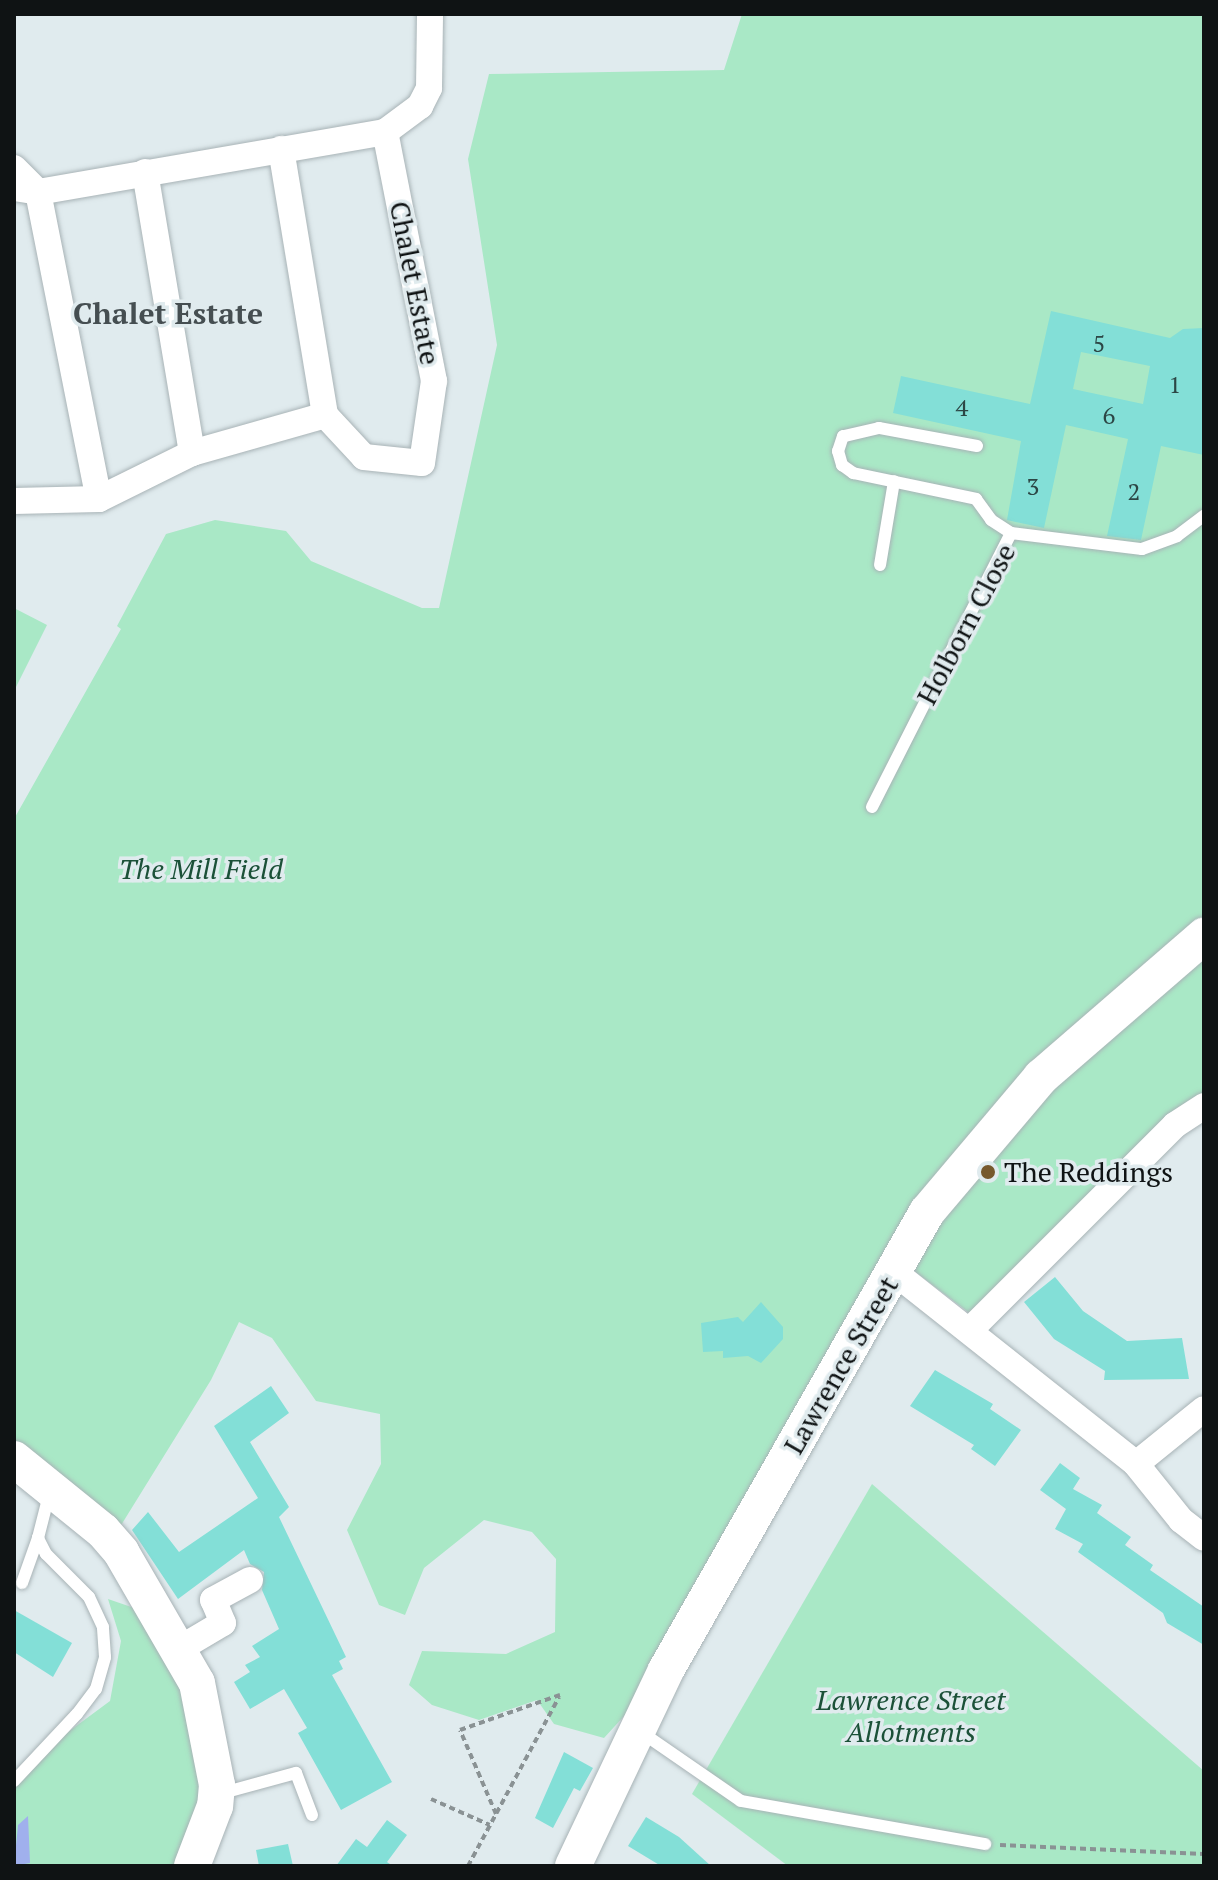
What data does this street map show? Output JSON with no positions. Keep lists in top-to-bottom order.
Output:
{
  "streets": {
    "street": ["Chalet Estate", "Lawrence Street"],
    "lane": ["Holborn Close"]
  },
  "districts": ["Chalet Estate"],
  "parks": ["The Mill Field", "Lawrence Street Allotments"],
  "places": ["The Reddings"],
  "house_numbers": [
    "5",
    "1",
    "4",
    "6",
    "3",
    "2"
  ]
}
